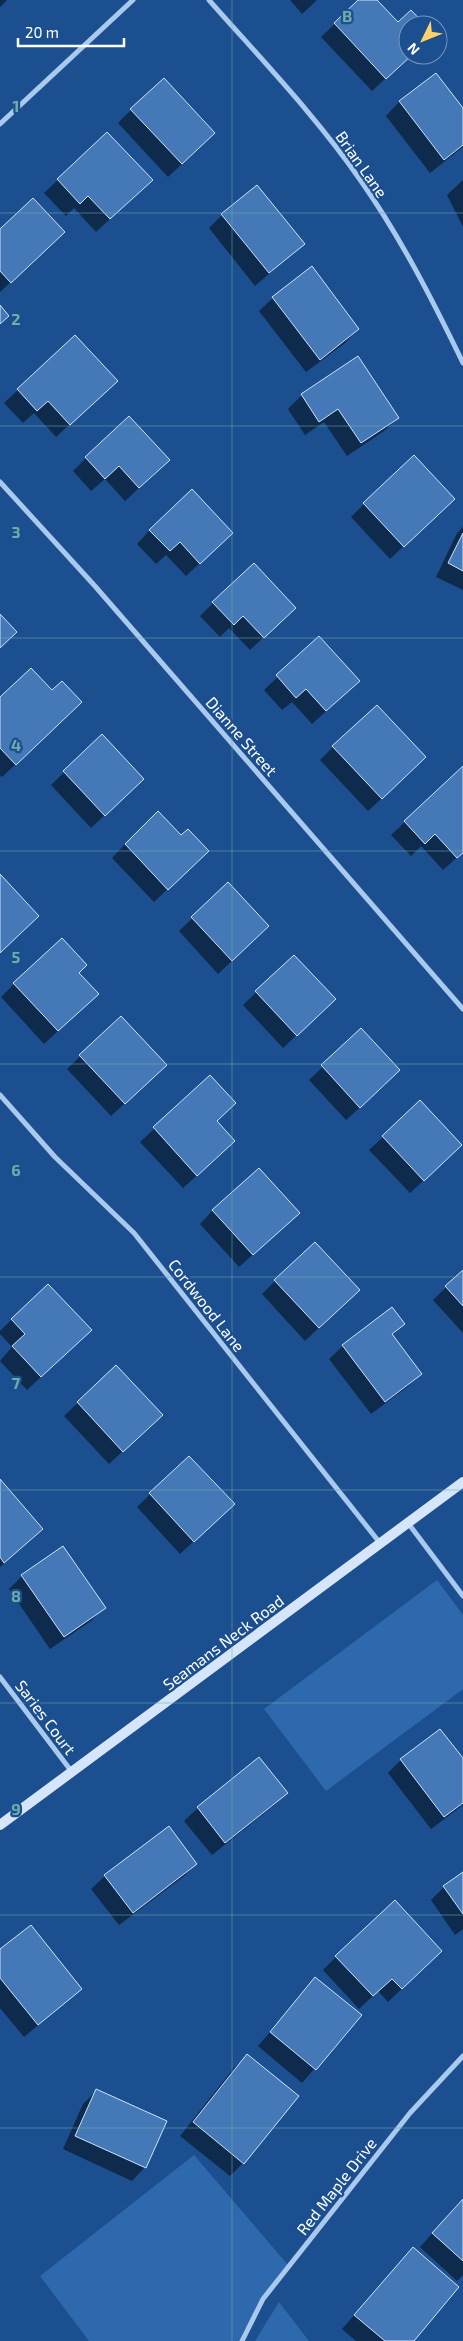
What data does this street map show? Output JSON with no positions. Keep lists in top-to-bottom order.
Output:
{
  "streets": {
    "main road": ["Seamans Neck Road"],
    "street": [
      "Brian Lane",
      "Dianne Street",
      "Cordwood Lane",
      "Saries Court",
      "Red Maple Drive"
    ]
  },
  "crossings": [
    ["Cordwood Lane", "Seamans Neck Road"],
    ["Seamans Neck Road", "Saries Court"]
  ],
  "scale_bar": "20 m",
  "north": "bottom left",
  "grid": {
    "columns": ["B"],
    "rows": [
      "1",
      "2",
      "3",
      "4",
      "5",
      "6",
      "7",
      "8",
      "9"
    ]
  }
}
